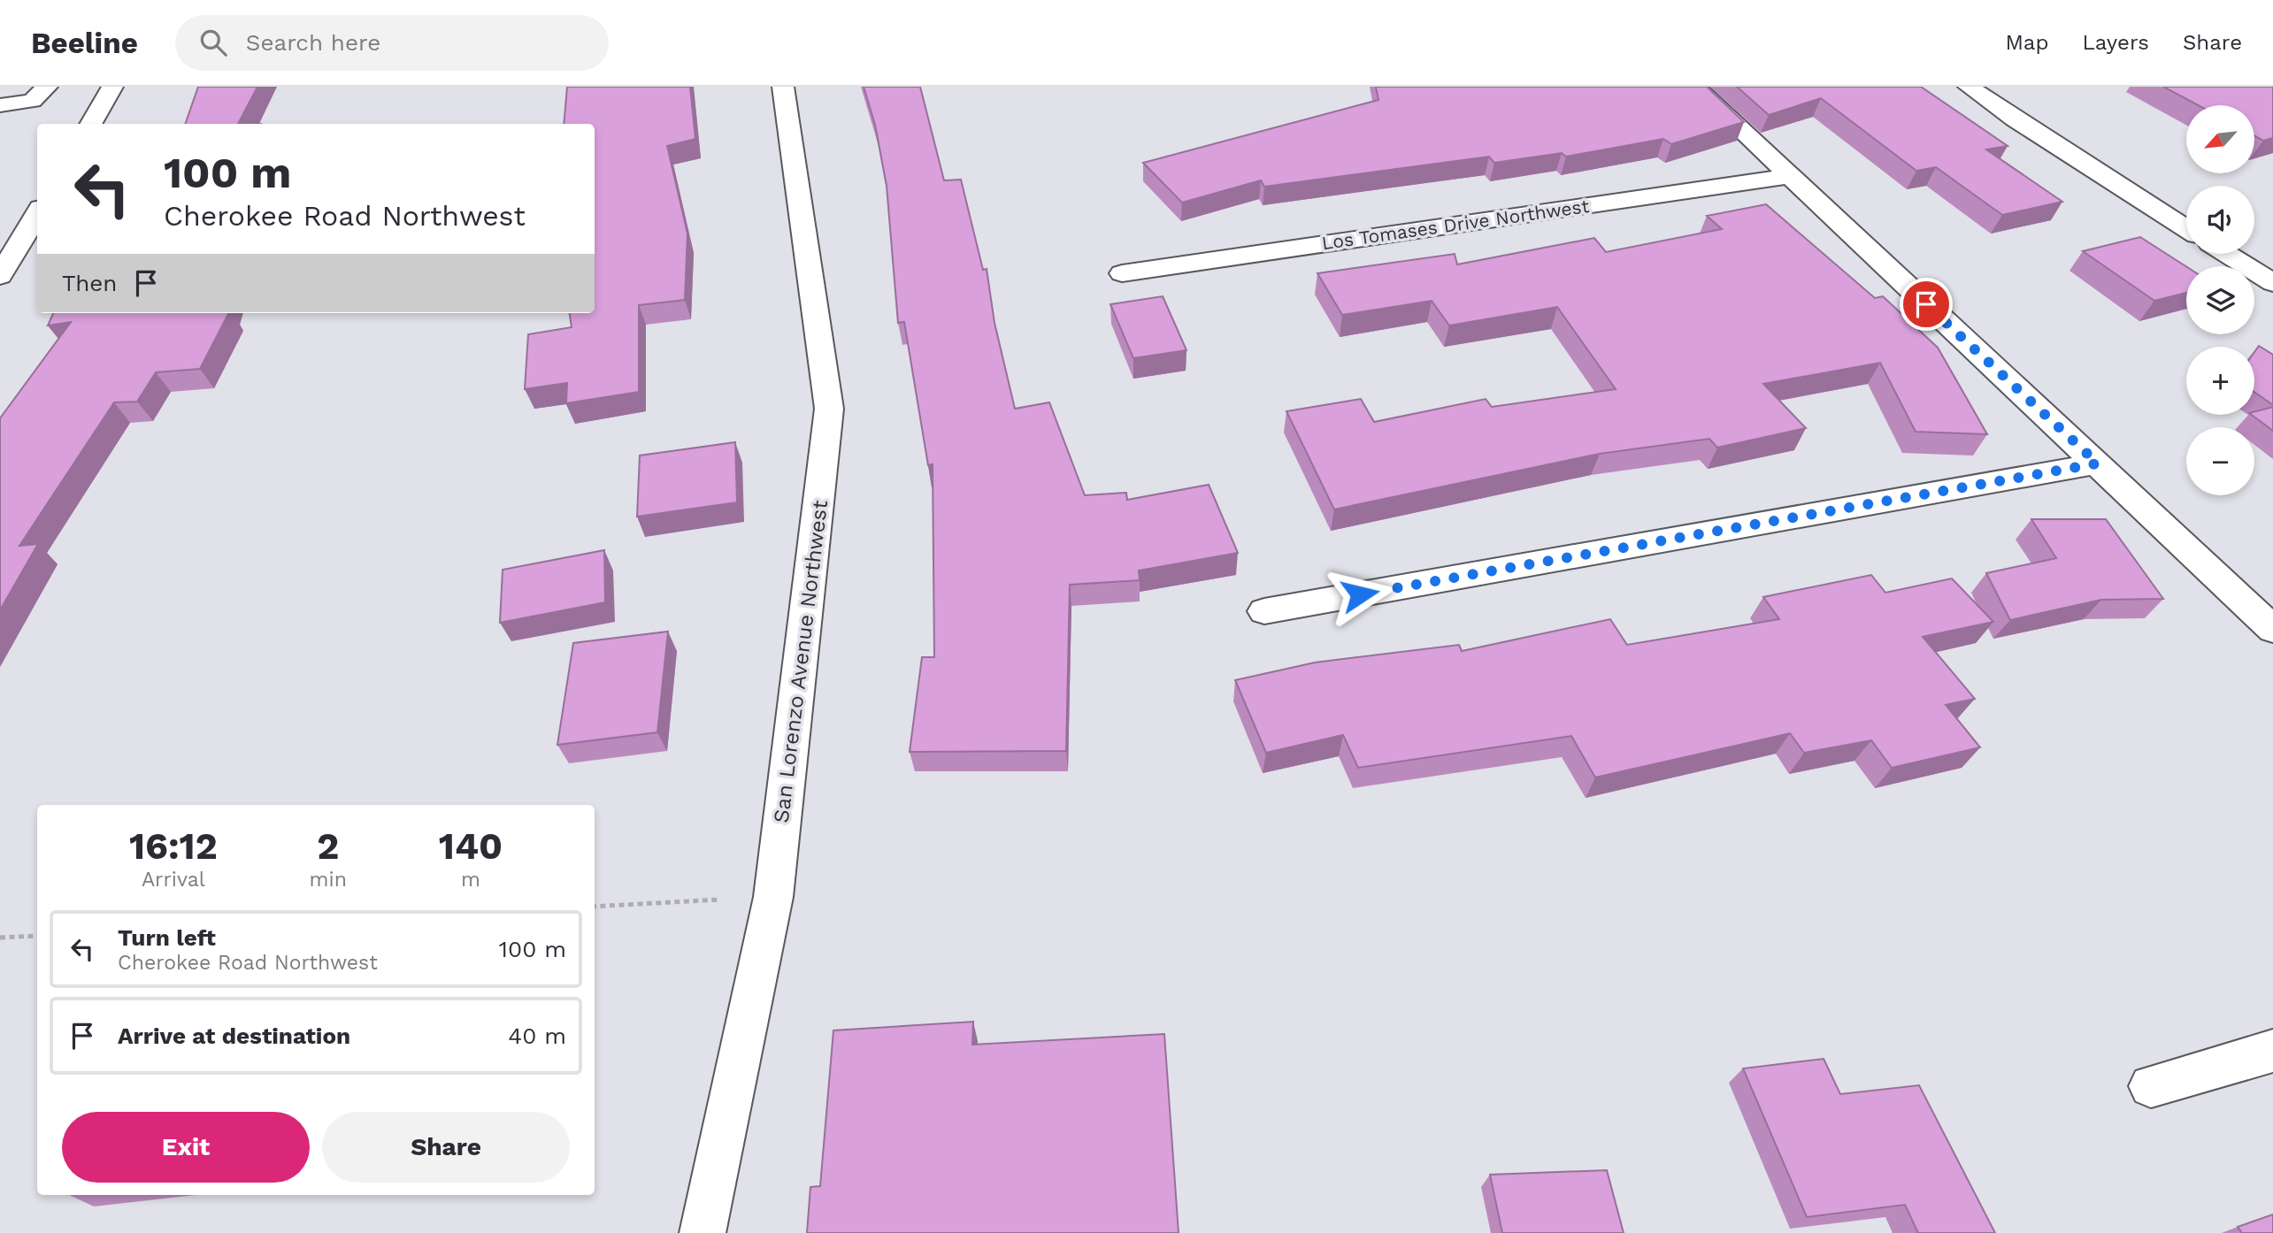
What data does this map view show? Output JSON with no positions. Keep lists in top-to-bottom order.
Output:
{
  "streets": {
    "street": ["Los Tomases Drive Northwest", "San Lorenzo Avenue Northwest"]
  },
  "north": "bottom left",
  "page": {
    "header": "Beeline",
    "search": "Search here",
    "nav": ["Map", "Layers", "Share"],
    "map_buttons": ["+", "−"],
    "turn": ["100 m", "Cherokee Road Northwest"],
    "then": "Then",
    "eta": [
      "16:12",
      "Arrival",
      "2",
      "min",
      "140",
      "m"
    ],
    "list": [
      {
        "name": "Turn left",
        "note": "Cherokee Road Northwest",
        "value": "100 m"
      },
      {
        "name": "Arrive at destination",
        "value": "40 m"
      }
    ],
    "buttons": ["Exit", "Share"]
  }
}
